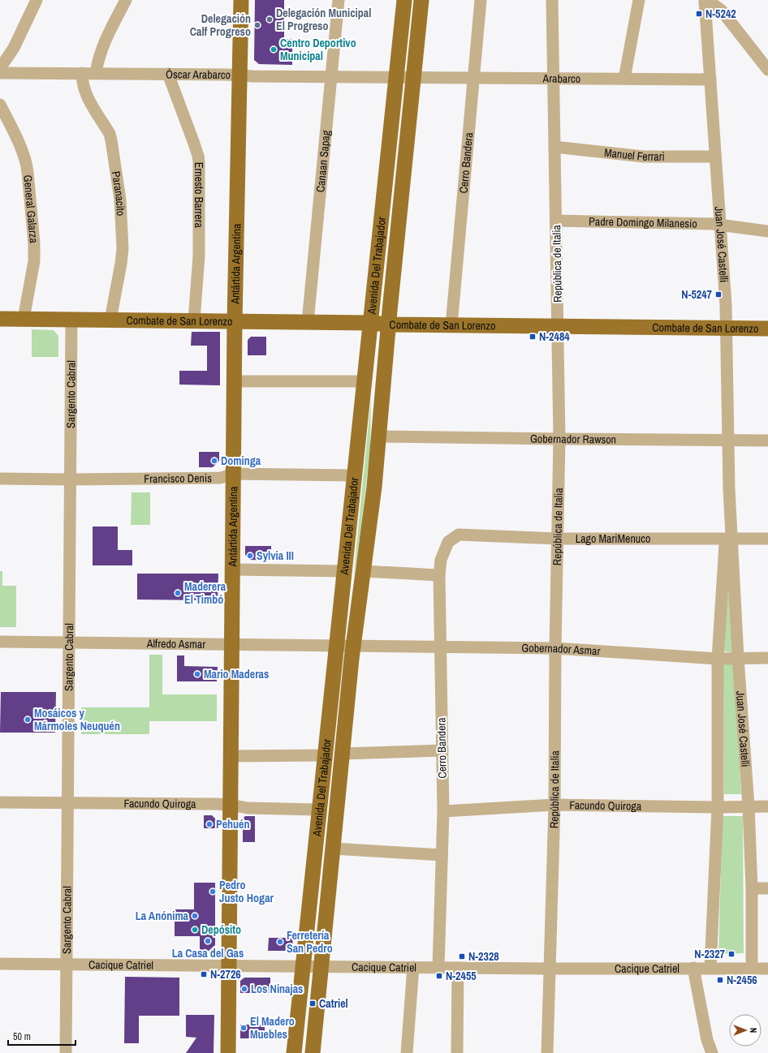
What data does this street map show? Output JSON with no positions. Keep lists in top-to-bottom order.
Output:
{
  "streets": {
    "main road": ["Antártida Argentina", "Avenida Del Trabajador", "Combate de San Lorenzo"],
    "street": [
      "Óscar Arabarco",
      "Arabarco",
      "Manuel Ferrari",
      "Canaan Sapag",
      "Cerro Bandera",
      "Paranacito",
      "Ernesto Barrera",
      "General Galarza",
      "Padre Domingo Milanesio",
      "Juan José Castelli",
      "República de Italia",
      "Sargento Cabral",
      "Gobernador Rawson",
      "Francisco Denis",
      "Lago MariMenuco",
      "Alfredo Asmar",
      "Gobernador Asmar",
      "Facundo Quiroga",
      "Cacique Catriel"
    ]
  },
  "crossings": [
    ["Óscar Arabarco", "Arabarco"],
    ["Óscar Arabarco", "Canaan Sapag"],
    ["Óscar Arabarco", "Paranacito"],
    ["Óscar Arabarco", "Ernesto Barrera"],
    ["Óscar Arabarco", "Antártida Argentina"],
    ["Óscar Arabarco", "Avenida Del Trabajador"],
    ["Arabarco", "Cerro Bandera"],
    ["Arabarco", "Juan José Castelli"],
    ["Arabarco", "República de Italia"],
    ["Arabarco", "Avenida Del Trabajador"],
    ["Manuel Ferrari", "Juan José Castelli"],
    ["Manuel Ferrari", "República de Italia"],
    ["Canaan Sapag", "Combate de San Lorenzo"],
    ["Cerro Bandera", "Combate de San Lorenzo"],
    ["Cerro Bandera", "Lago MariMenuco"],
    ["Cerro Bandera", "Gobernador Asmar"],
    ["Cerro Bandera", "Facundo Quiroga"],
    ["Cerro Bandera", "Cacique Catriel"],
    ["Paranacito", "Combate de San Lorenzo"],
    ["Ernesto Barrera", "Combate de San Lorenzo"],
    ["General Galarza", "Combate de San Lorenzo"],
    ["Padre Domingo Milanesio", "Juan José Castelli"],
    ["Padre Domingo Milanesio", "República de Italia"],
    ["Juan José Castelli", "Combate de San Lorenzo"],
    ["Juan José Castelli", "Gobernador Rawson"],
    ["Juan José Castelli", "Lago MariMenuco"],
    ["Juan José Castelli", "Gobernador Asmar"],
    ["Juan José Castelli", "Facundo Quiroga"],
    ["Juan José Castelli", "Cacique Catriel"],
    ["Antártida Argentina", "Combate de San Lorenzo"],
    ["Antártida Argentina", "Francisco Denis"],
    ["Antártida Argentina", "Alfredo Asmar"],
    ["Antártida Argentina", "Facundo Quiroga"],
    ["Antártida Argentina", "Cacique Catriel"],
    ["República de Italia", "Combate de San Lorenzo"],
    ["República de Italia", "Gobernador Rawson"],
    ["República de Italia", "Lago MariMenuco"],
    ["República de Italia", "Gobernador Asmar"],
    ["República de Italia", "Facundo Quiroga"],
    ["República de Italia", "Cacique Catriel"],
    ["Avenida Del Trabajador", "Combate de San Lorenzo"],
    ["Avenida Del Trabajador", "Gobernador Rawson"],
    ["Avenida Del Trabajador", "Francisco Denis"],
    ["Avenida Del Trabajador", "Alfredo Asmar"],
    ["Avenida Del Trabajador", "Gobernador Asmar"],
    ["Avenida Del Trabajador", "Facundo Quiroga"],
    ["Avenida Del Trabajador", "Cacique Catriel"],
    ["Combate de San Lorenzo", "Sargento Cabral"],
    ["Sargento Cabral", "Francisco Denis"],
    ["Sargento Cabral", "Alfredo Asmar"],
    ["Sargento Cabral", "Facundo Quiroga"],
    ["Sargento Cabral", "Cacique Catriel"],
    ["Alfredo Asmar", "Gobernador Asmar"]
  ],
  "places": {
    "transit": [
      "N-5242",
      "N-5247",
      "N-2484",
      "N-2327",
      "N-2328",
      "N-2726",
      "N-2455",
      "N-2456",
      "Catriel"
    ],
    "other": [
      "Delegación Municipal El Progreso",
      "Delegación Calf Progreso",
      "Centro Deportivo Municipal",
      "Dominga",
      "Sylvia III",
      "Maderera El Timbó",
      "Mario Maderas",
      "Mosáicos y Mármoles Neuquén",
      "Pehuén",
      "Pedro Justo Hogar",
      "La Anónima",
      "Depósito",
      "La Casa del Gas",
      "Ferretería San Pedro",
      "Los Ninajas",
      "El Madero Muebles"
    ]
  },
  "scale_bar": "50 m",
  "north": "right"
}
